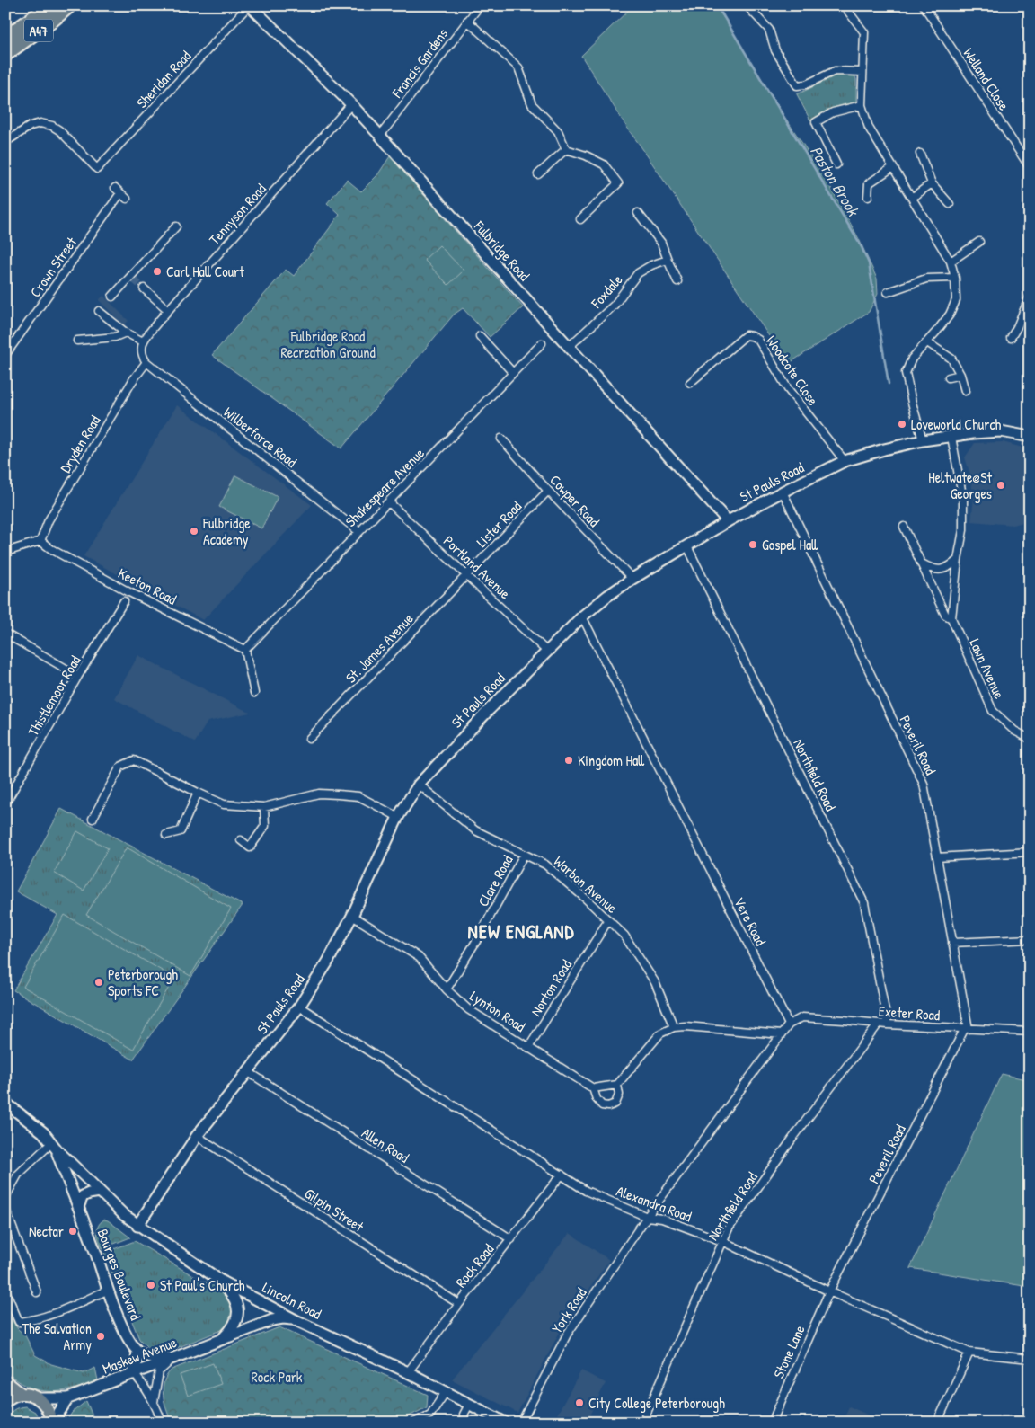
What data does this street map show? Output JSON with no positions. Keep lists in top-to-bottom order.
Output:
{
  "streets": {
    "highway": ["A47"],
    "street": [
      "Francis Gardens",
      "Sheridan Road",
      "Welland Close",
      "Tennyson Road",
      "Fulbridge Road",
      "Crown Street",
      "Foxdale",
      "Woodcote Close",
      "Wilberforce Road",
      "Dryden Road",
      "St Pauls Road",
      "Shakespeare Avenue",
      "Cowper Road",
      "Lister Road",
      "Portland Avenue",
      "Keeton Road",
      "St. James Avenue",
      "Lawn Avenue",
      "Thistlemoor Road",
      "Peveril Road",
      "Northfield Road",
      "Clare Road",
      "Warbon Avenue",
      "Vere Road",
      "Norton Road",
      "Lynton Road",
      "Exeter Road",
      "Allen Road",
      "Alexandra Road",
      "Gilpin Street",
      "Rock Road",
      "Bourges Boulevard",
      "Lincoln Road",
      "York Road",
      "Stone Lane",
      "Maskew Avenue"
    ]
  },
  "crossings": [
    ["Francis Gardens", "Fulbridge Road"],
    ["Sheridan Road", "Fulbridge Road"],
    ["Tennyson Road", "Fulbridge Road"],
    ["Fulbridge Road", "Foxdale"],
    ["Fulbridge Road", "St Pauls Road"],
    ["Woodcote Close", "St Pauls Road"],
    ["Wilberforce Road", "Dryden Road"],
    ["Wilberforce Road", "Shakespeare Avenue"],
    ["Dryden Road", "Keeton Road"],
    ["St Pauls Road", "Cowper Road"],
    ["St Pauls Road", "Portland Avenue"],
    ["St Pauls Road", "Peveril Road"],
    ["St Pauls Road", "Northfield Road"],
    ["St Pauls Road", "Warbon Avenue"],
    ["St Pauls Road", "Vere Road"],
    ["St Pauls Road", "Lynton Road"],
    ["St Pauls Road", "Allen Road"],
    ["St Pauls Road", "Alexandra Road"],
    ["St Pauls Road", "Gilpin Street"],
    ["St Pauls Road", "Lincoln Road"],
    ["Shakespeare Avenue", "Portland Avenue"],
    ["Shakespeare Avenue", "Keeton Road"],
    ["Cowper Road", "Lister Road"],
    ["Lister Road", "Portland Avenue"],
    ["Lister Road", "St. James Avenue"],
    ["Portland Avenue", "St. James Avenue"],
    ["Peveril Road", "Exeter Road"],
    ["Peveril Road", "Alexandra Road"],
    ["Peveril Road", "Stone Lane"],
    ["Northfield Road", "Exeter Road"],
    ["Northfield Road", "Alexandra Road"],
    ["Clare Road", "Warbon Avenue"],
    ["Clare Road", "Lynton Road"],
    ["Warbon Avenue", "Norton Road"],
    ["Warbon Avenue", "Lynton Road"],
    ["Vere Road", "Exeter Road"],
    ["Norton Road", "Lynton Road"],
    ["Allen Road", "Rock Road"],
    ["Alexandra Road", "Rock Road"],
    ["Alexandra Road", "York Road"],
    ["Alexandra Road", "Stone Lane"],
    ["Gilpin Street", "Rock Road"],
    ["Rock Road", "Lincoln Road"],
    ["Bourges Boulevard", "Lincoln Road"],
    ["Lincoln Road", "Maskew Avenue"]
  ],
  "districts": ["NEW ENGLAND"],
  "water": ["Paston Brook"],
  "parks": ["Fulbridge Road Recreation Ground", "Rock Park"],
  "places": [
    "Carl Hall Court",
    "Loveworld Church",
    "Heltwate@St Georges",
    "Fulbridge Academy",
    "Gospel Hall",
    "Kingdom Hall",
    "Peterborough Sports FC",
    "Nectar",
    "St Paul's Church",
    "The Salvation Army",
    "City College Peterborough"
  ]
}
